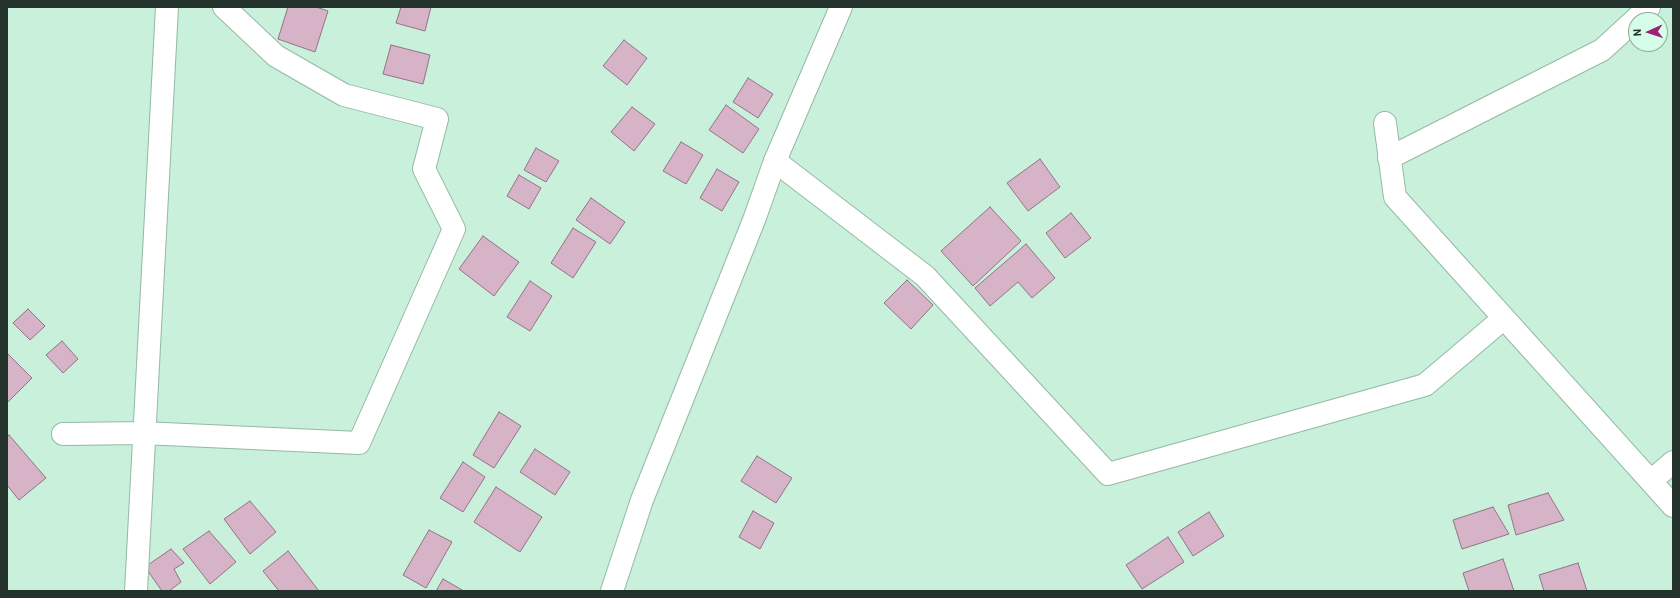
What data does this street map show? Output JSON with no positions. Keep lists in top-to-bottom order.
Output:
{
  "north": "left"
}
